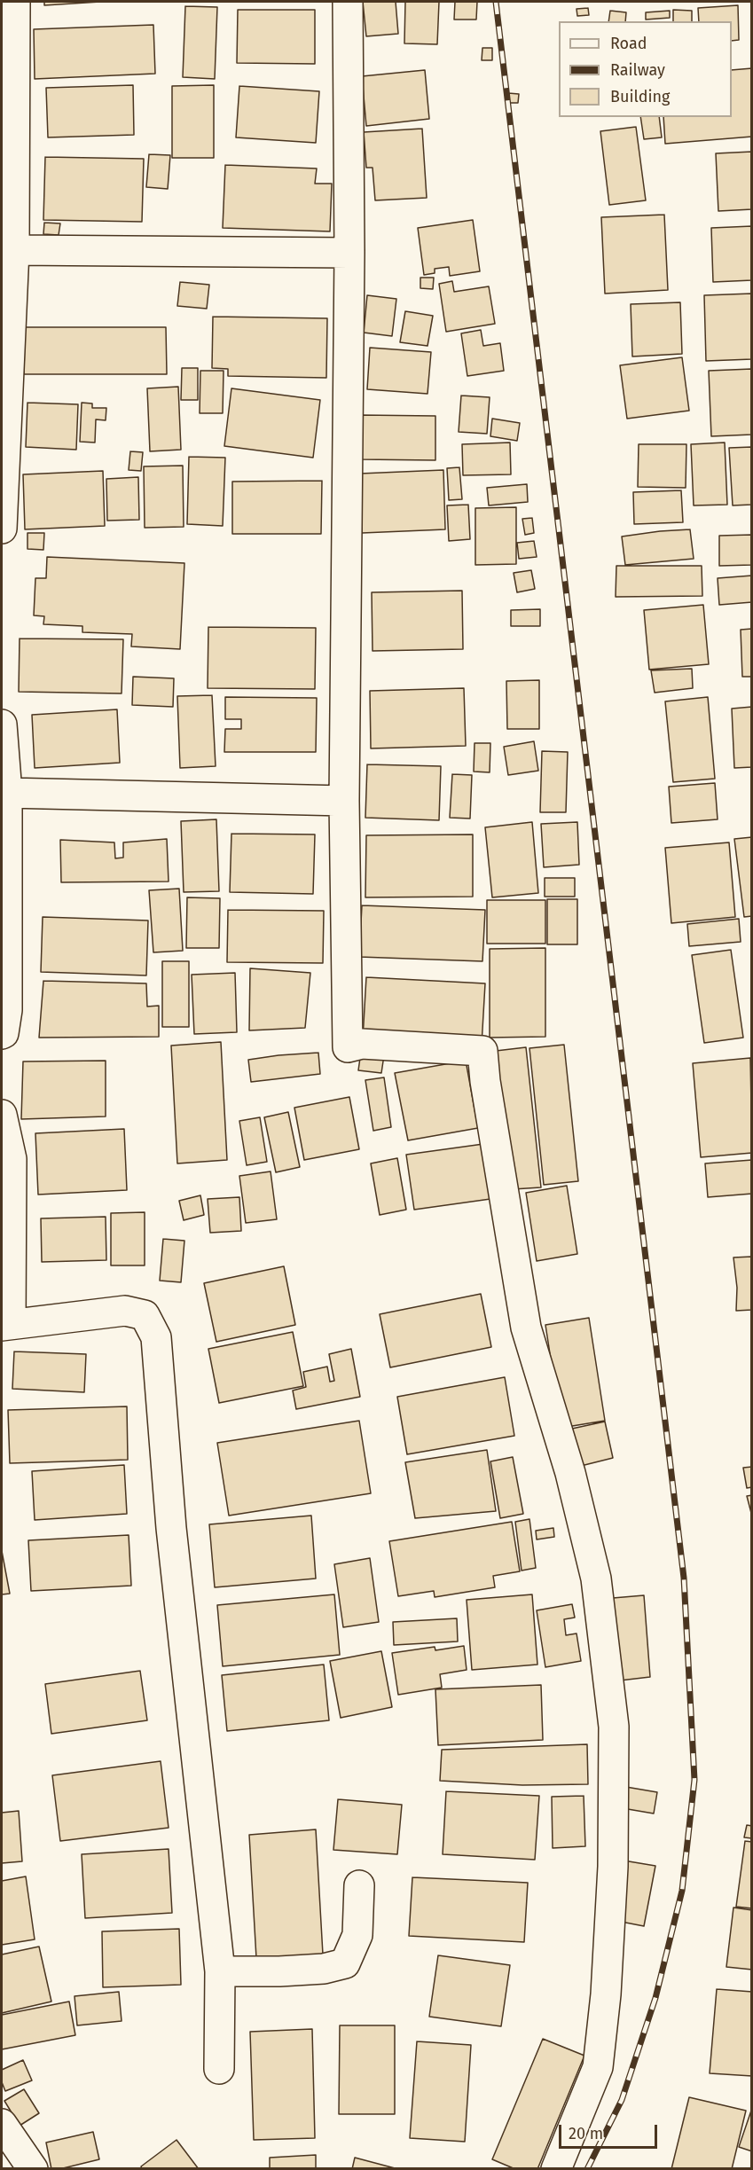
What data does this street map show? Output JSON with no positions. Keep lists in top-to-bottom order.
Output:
{
  "legend": ["Road", "Railway", "Building"],
  "scale_bar": "20 m"
}
